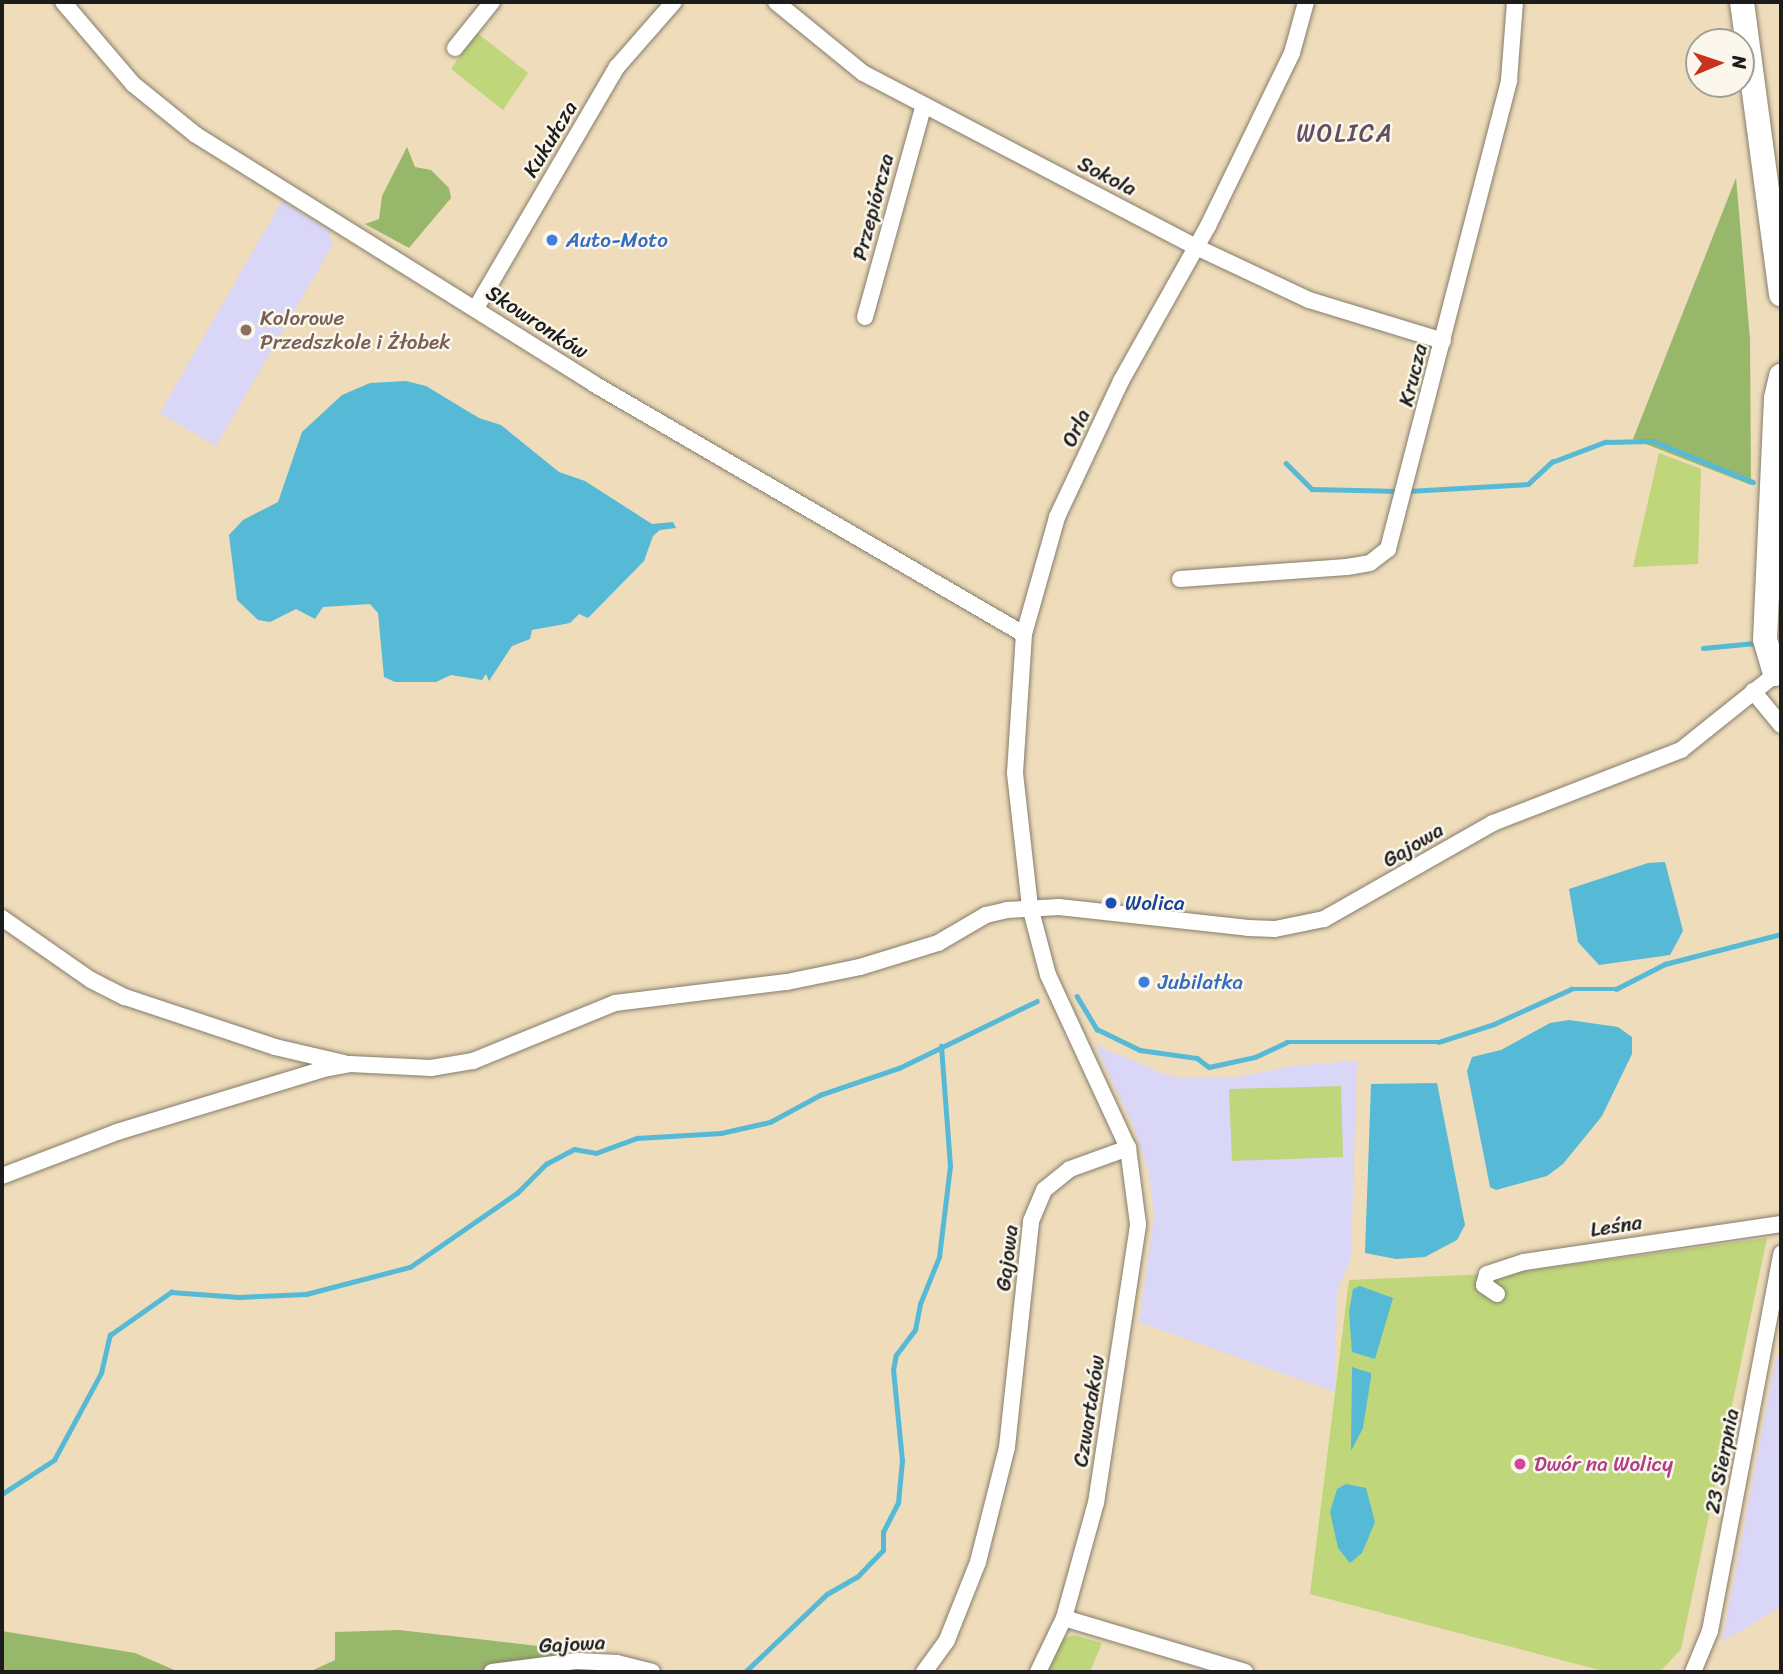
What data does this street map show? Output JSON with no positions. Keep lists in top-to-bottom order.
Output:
{
  "streets": {
    "street": [
      "Kukułcza",
      "Sokola",
      "Przepiórcza",
      "Skowronków",
      "Krucza",
      "Orla",
      "Gajowa",
      "Leśna",
      "Czwartaków",
      "23 Sierpnia"
    ]
  },
  "crossings": [
    ["Kukułcza", "Skowronków"],
    ["Sokola", "Przepiórcza"],
    ["Sokola", "Krucza"],
    ["Sokola", "Orla"],
    ["Skowronków", "Orla"],
    ["Orla", "Gajowa"],
    ["Gajowa", "Czwartaków"]
  ],
  "districts": ["WOLICA"],
  "places": [
    "Auto-Moto",
    "Kolorowe Przedszkole i Żłobek",
    "Wolica",
    "Jubilatka",
    "Dwór na Wolicy"
  ],
  "north": "right"
}
